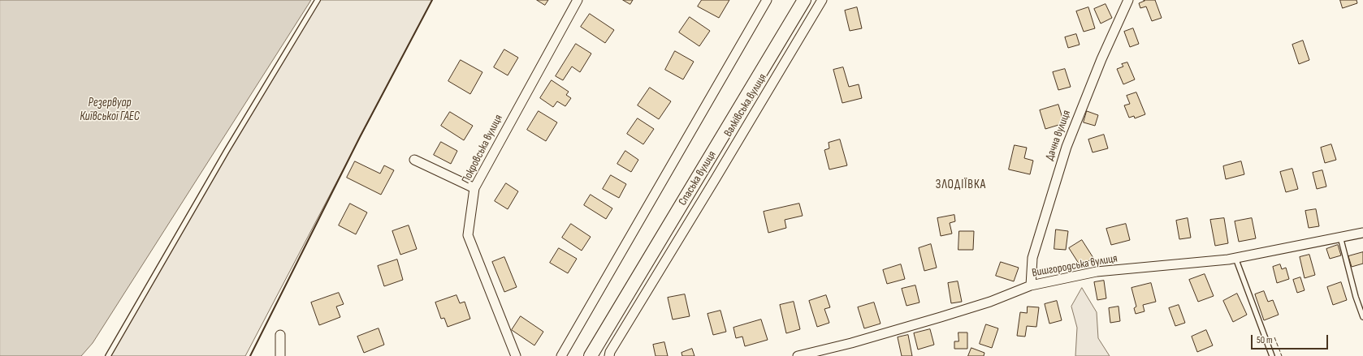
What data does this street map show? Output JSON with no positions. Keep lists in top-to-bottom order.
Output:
{
  "streets": {
    "street": [
      "Валківська вулиця",
      "Дачна вулиця",
      "Покровська вулиця",
      "Спаська вулиця",
      "Вишгородська вулиця"
    ]
  },
  "crossings": [
    ["Дачна вулиця", "Вишгородська вулиця"]
  ],
  "districts": ["ЗЛОДІЇВКА"],
  "water": ["Резервуар Київської ГАЕС"],
  "scale_bar": "50 m"
}
